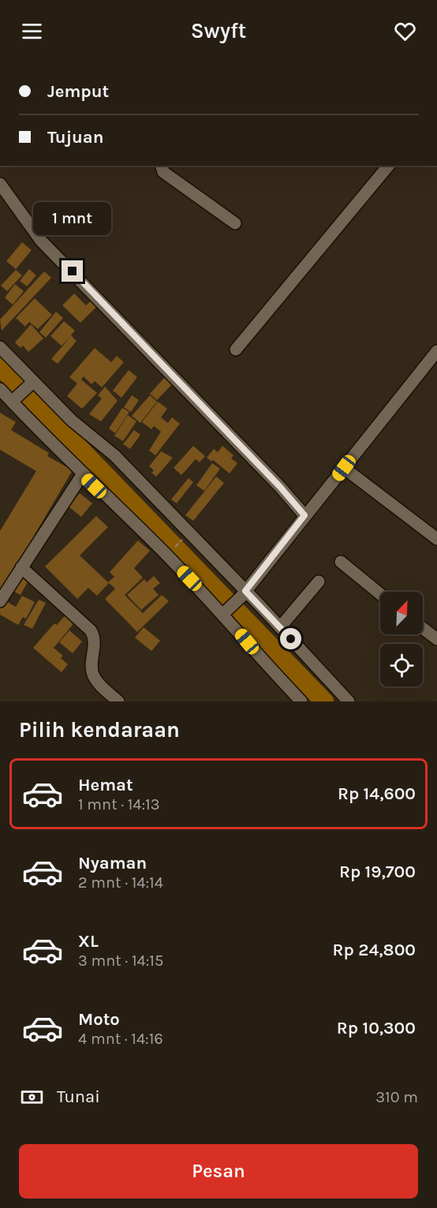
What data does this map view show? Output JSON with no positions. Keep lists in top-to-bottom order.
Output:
{
  "north": "top right",
  "page": {
    "header": "Swyft",
    "banner": ["Jemput", "Tujuan"],
    "bubble": "1 mnt",
    "heading": "Pilih kendaraan",
    "list": [
      {
        "name": "Hemat",
        "note": "1 mnt · 14:13",
        "value": "Rp 14,600"
      },
      {
        "name": "Nyaman",
        "note": "2 mnt · 14:14",
        "value": "Rp 19,700"
      },
      {
        "name": "XL",
        "note": "3 mnt · 14:15",
        "value": "Rp 24,800"
      },
      {
        "name": "Moto",
        "note": "4 mnt · 14:16",
        "value": "Rp 10,300"
      }
    ],
    "pay": ["Tunai", "310 m"],
    "buttons": "Pesan"
  }
}
